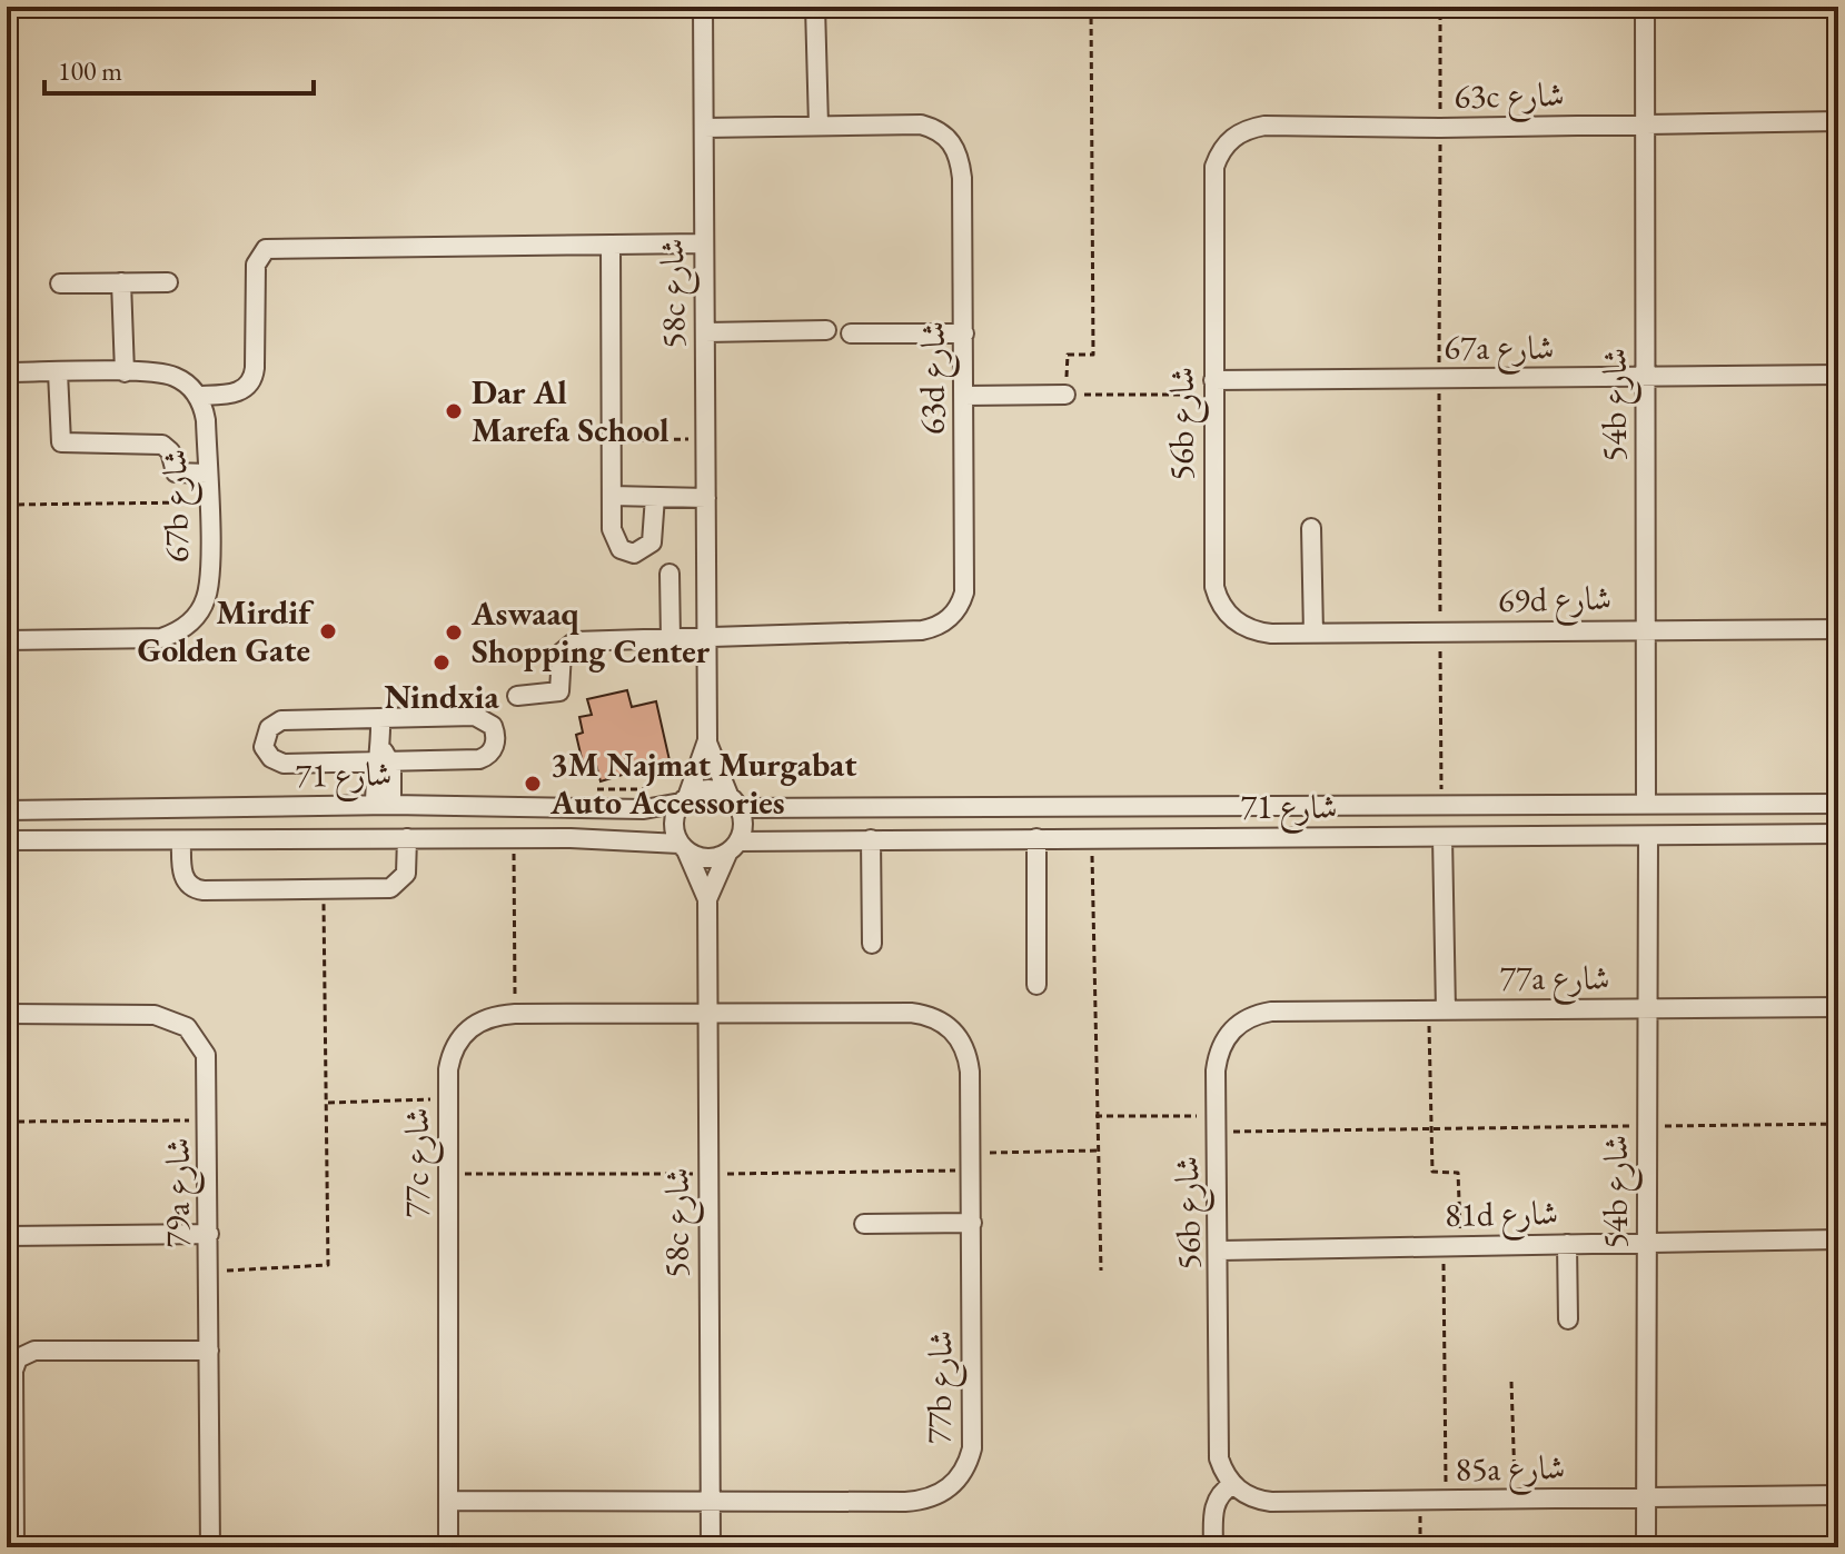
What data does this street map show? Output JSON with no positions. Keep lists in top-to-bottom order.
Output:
{
  "streets": {
    "street": [
      "63c شارع",
      "58c شارع",
      "67a شارع",
      "63d شارع",
      "54b شارع",
      "56b شارع",
      "67b شارع",
      "69d شارع",
      "شارع 71",
      "77a شارع",
      "77c شارع",
      "79a شارع",
      "81d شارع",
      "77b شارع",
      "85a شارع"
    ]
  },
  "crossings": [
    ["63c شارع", "54b شارع"],
    ["63c شارع", "56b شارع"],
    ["58c شارع", "63d شارع"],
    ["58c شارع", "شارع 71"],
    ["58c شارع", "77c شارع"],
    ["58c شارع", "77b شارع"],
    ["67a شارع", "54b شارع"],
    ["67a شارع", "56b شارع"],
    ["54b شارع", "69d شارع"],
    ["54b شارع", "شارع 71"],
    ["54b شارع", "77a شارع"],
    ["54b شارع", "81d شارع"],
    ["54b شارع", "85a شارع"],
    ["56b شارع", "69d شارع"],
    ["56b شارع", "77a شارع"],
    ["56b شارع", "81d شارع"],
    ["56b شارع", "85a شارع"],
    ["77c شارع", "77b شارع"]
  ],
  "places": [
    "Dar Al Marefa School",
    "Mirdif Golden Gate",
    "Aswaaq Shopping Center",
    "Nindxia",
    "3M Najmat Murgabat Auto Accessories"
  ],
  "scale_bar": "100 m"
}
